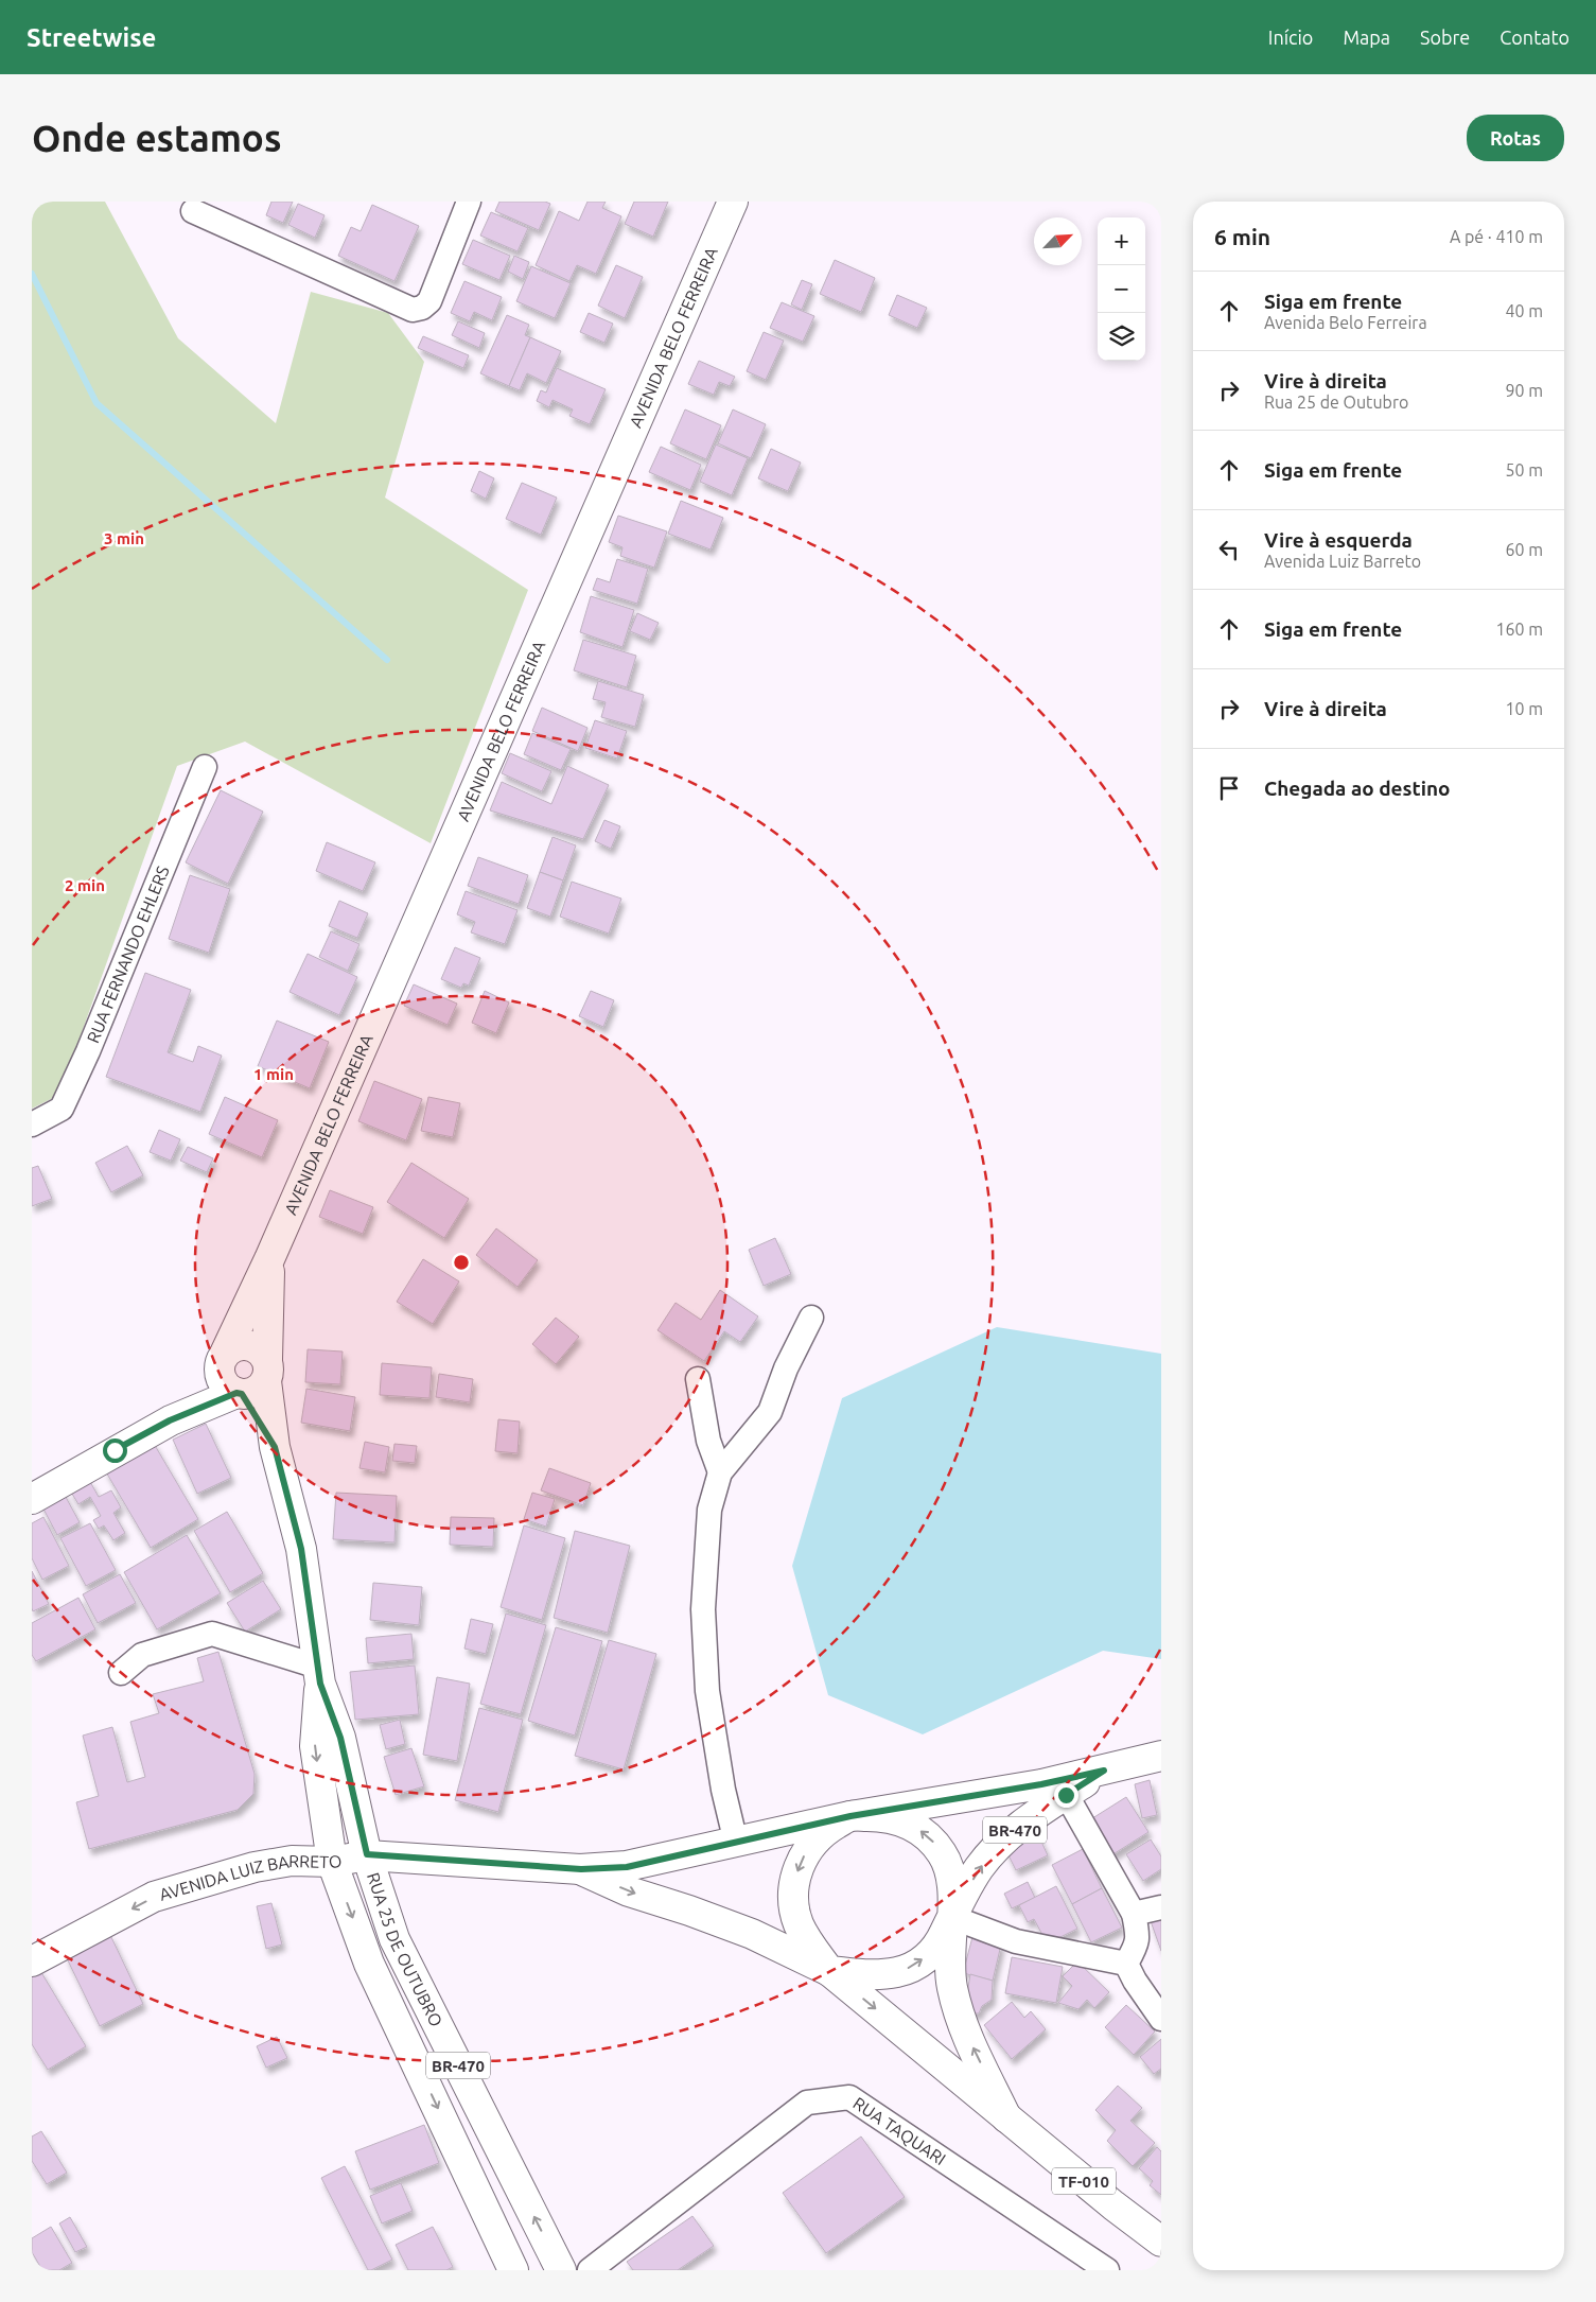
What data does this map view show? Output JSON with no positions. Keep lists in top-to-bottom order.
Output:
{
  "streets": {
    "main road": [
      "AVENIDA BELO FERREIRA",
      "BR-470",
      "AVENIDA LUIZ BARRETO",
      "RUA 25 DE OUTUBRO",
      "TF-010"
    ],
    "street": ["RUA FERNANDO EHLERS", "RUA TAQUARI"]
  },
  "crossings": [
    ["BR-470", "AVENIDA LUIZ BARRETO"],
    ["AVENIDA LUIZ BARRETO", "RUA 25 DE OUTUBRO"]
  ],
  "one_way": ["AVENIDA LUIZ BARRETO"],
  "north": "top right",
  "page": {
    "header": "Streetwise",
    "nav": [
      "Início",
      "Mapa",
      "Sobre",
      "Contato"
    ],
    "buttons": "Rotas",
    "title": "Onde estamos",
    "heading": ["6 min", "A pé · 410 m"],
    "map_buttons": ["+", "−"],
    "list": [
      ["Siga em frente", "Avenida Belo Ferreira", "40 m"],
      ["Vire à direita", "Rua 25 de Outubro", "90 m"],
      ["Siga em frente", "50 m"],
      ["Vire à esquerda", "Avenida Luiz Barreto", "60 m"],
      ["Siga em frente", "160 m"],
      ["Vire à direita", "10 m"],
      "Chegada ao destino"
    ]
  },
  "rings": ["3 min", "2 min", "1 min"]
}
